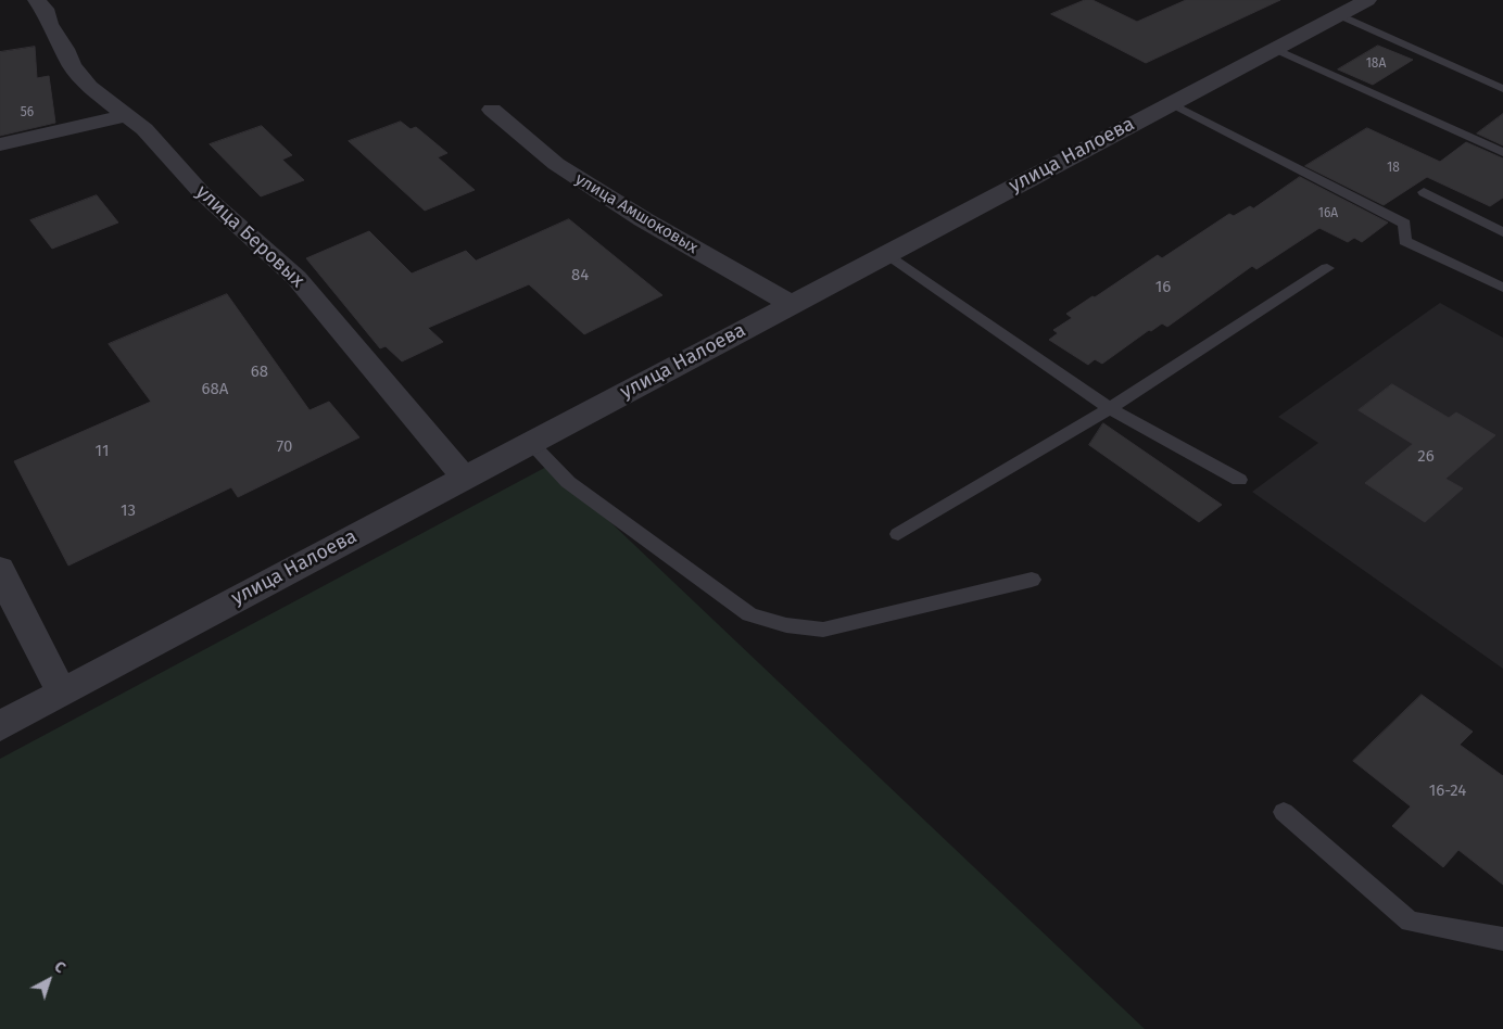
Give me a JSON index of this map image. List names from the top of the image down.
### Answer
{
  "streets": {
    "street": ["улица Налоева", "улица Амшоковых", "улица Беровых"]
  },
  "crossings": [
    ["улица Налоева", "улица Амшоковых"],
    ["улица Налоева", "улица Беровых"]
  ],
  "house_numbers": [
    "18А",
    "56",
    "18",
    "16А",
    "84",
    "16",
    "68",
    "68А",
    "70",
    "11",
    "26",
    "13",
    "16-24"
  ],
  "north": "top right"
}
